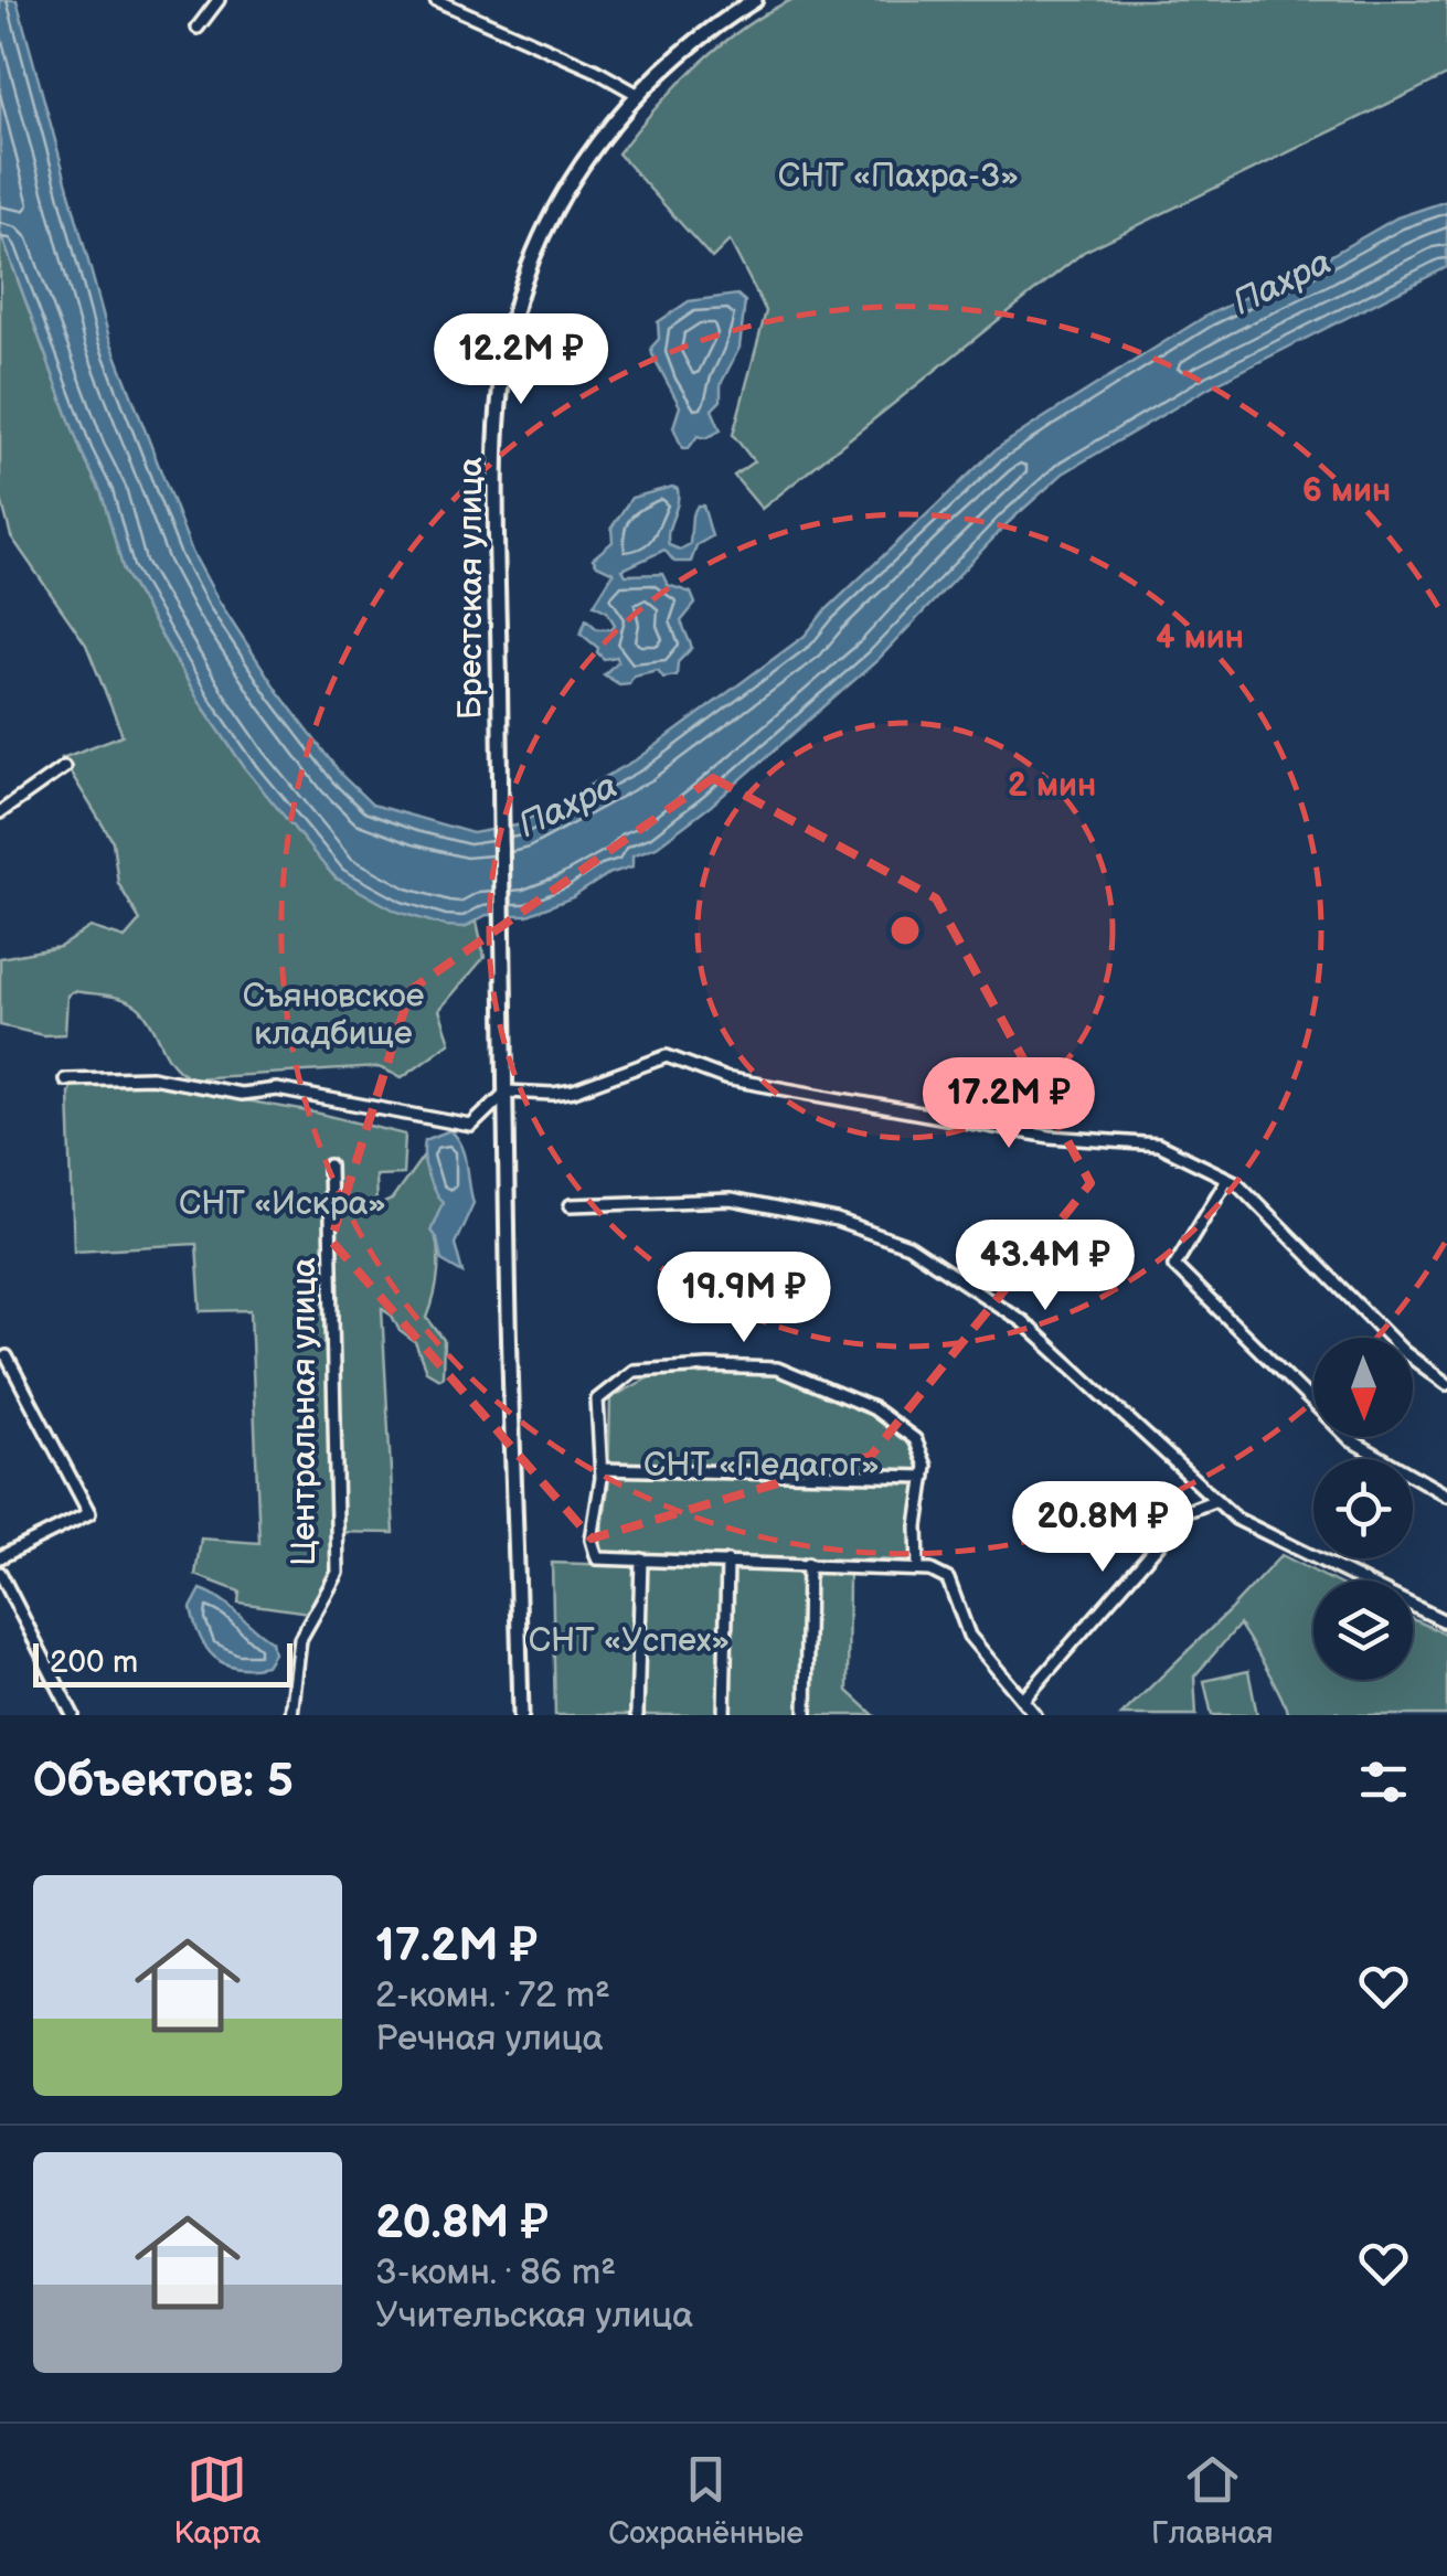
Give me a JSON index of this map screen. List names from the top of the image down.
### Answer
{
  "streets": {
    "main road": ["Брестская улица"],
    "street": ["Центральная улица"]
  },
  "water": ["Пахра"],
  "parks": [
    "СНТ «Пахра-3»",
    "Съяновское кладбище",
    "СНТ «Искра»",
    "СНТ «Педагог»",
    "СНТ «Успех»"
  ],
  "scale_bar": "200 m",
  "north": "bottom",
  "page": {
    "price": [
      "12.2M ₽",
      "17.2M ₽",
      "43.4M ₽",
      "19.9M ₽",
      "20.8M ₽"
    ],
    "scale": "200 m",
    "heading": "Объектов: 5",
    "list": [
      {
        "name": "17.2M ₽",
        "note": "2-комн. · 72 m² · Речная улица"
      },
      {
        "name": "20.8M ₽",
        "note": "3-комн. · 86 m² · Учительская улица"
      }
    ],
    "tabs": ["Карта", "Сохранённые", "Главная"]
  },
  "rings": ["6 мин", "4 мин", "2 мин"]
}
